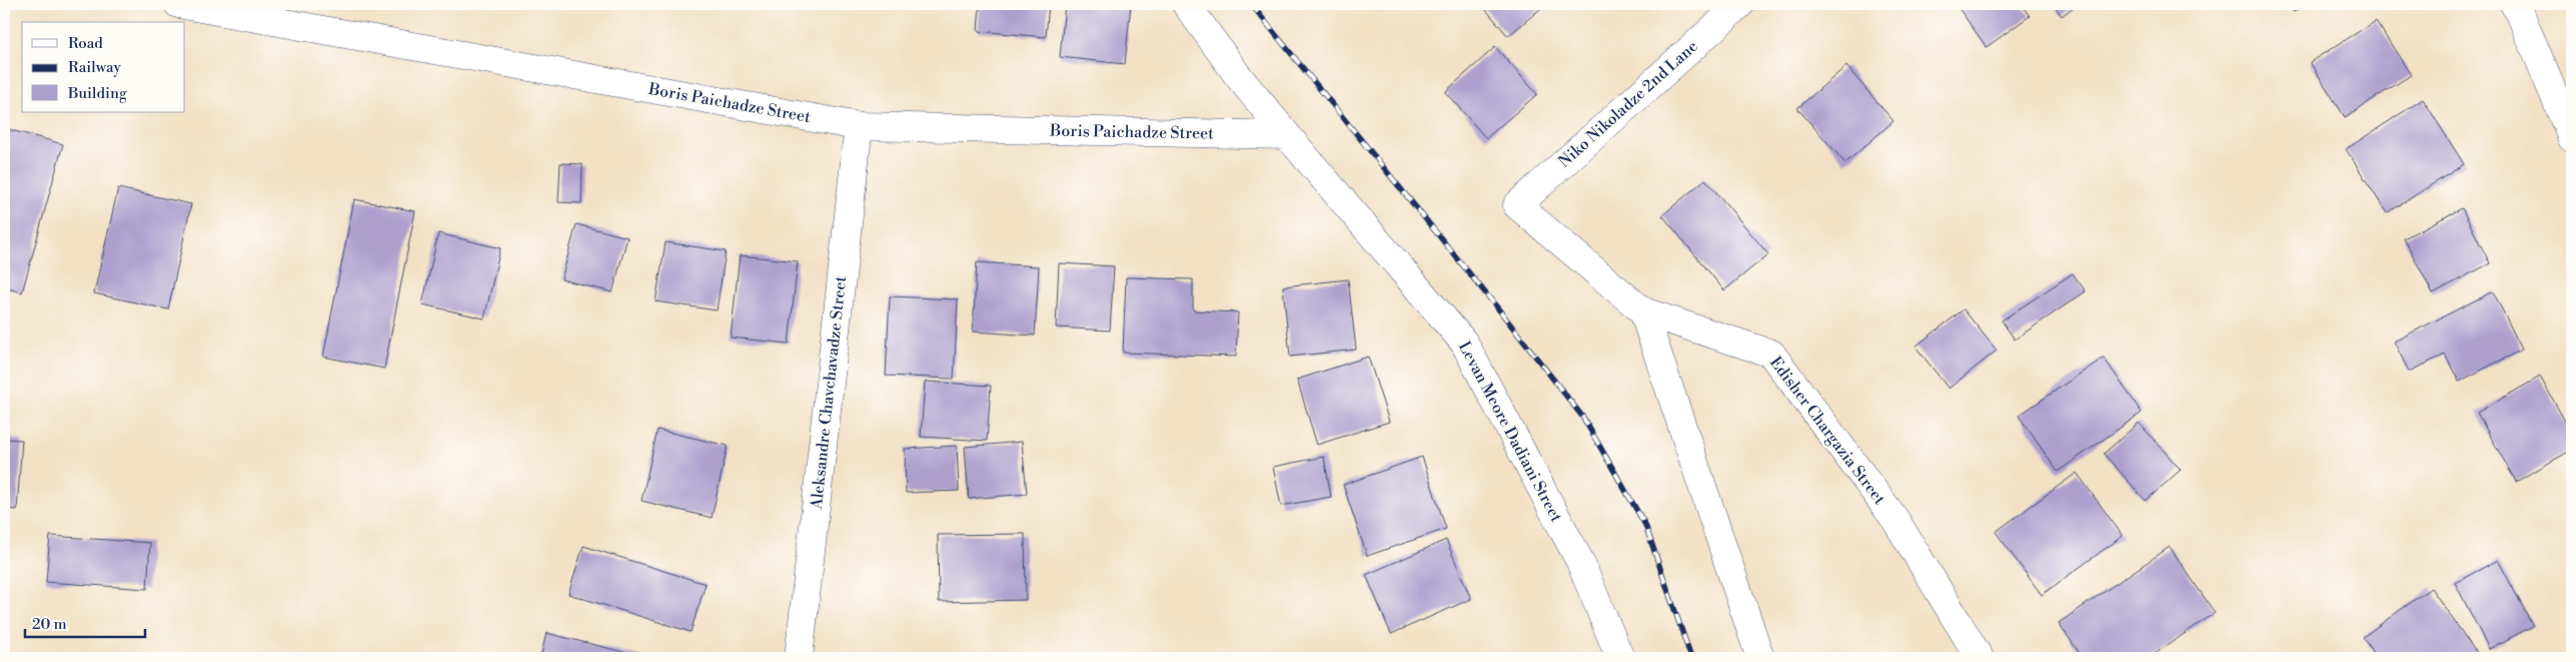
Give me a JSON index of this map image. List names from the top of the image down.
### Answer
{
  "streets": {
    "street": [
      "Boris Paichadze Street",
      "Niko Nikoladze 2nd Lane",
      "Aleksandre Chavchavadze Street",
      "Edisher Chargazia Street",
      "Levan Meore Dadiani Street"
    ]
  },
  "crossings": [
    ["Boris Paichadze Street", "Aleksandre Chavchavadze Street"],
    ["Boris Paichadze Street", "Levan Meore Dadiani Street"],
    ["Niko Nikoladze 2nd Lane", "Edisher Chargazia Street"]
  ],
  "legend": ["Road", "Railway", "Building"],
  "scale_bar": "20 m"
}
